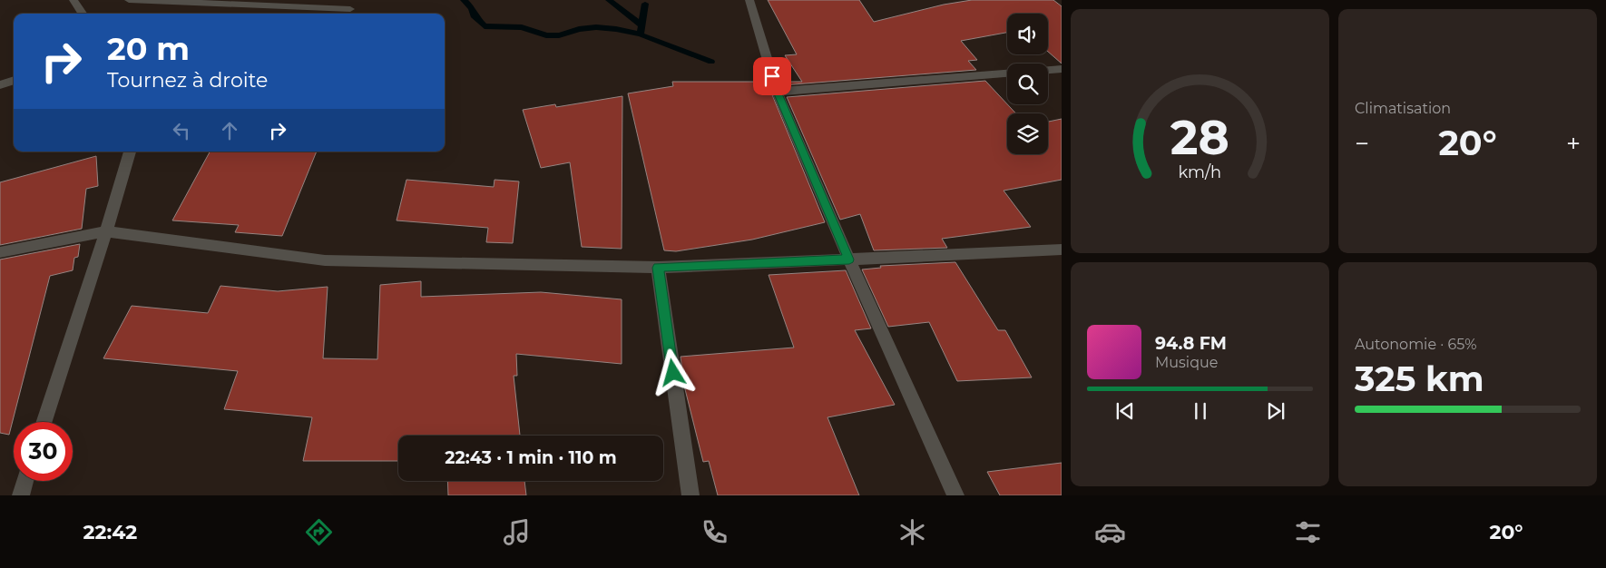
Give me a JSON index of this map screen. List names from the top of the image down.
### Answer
{
  "page": {
    "tile": [
      "Climatisation",
      ["Autonomie · 65%", "325 km"]
    ],
    "turn": ["20 m", "Tournez à droite"],
    "heat": ["−", "20°", "+"],
    "song": ["94.8 FM", "Musique"],
    "limit": "30",
    "trip": "22:43 · 1 min · 110 m",
    "tabs": ["22:42", "20°"],
    "gauge": ["28", "km/h"]
  }
}
